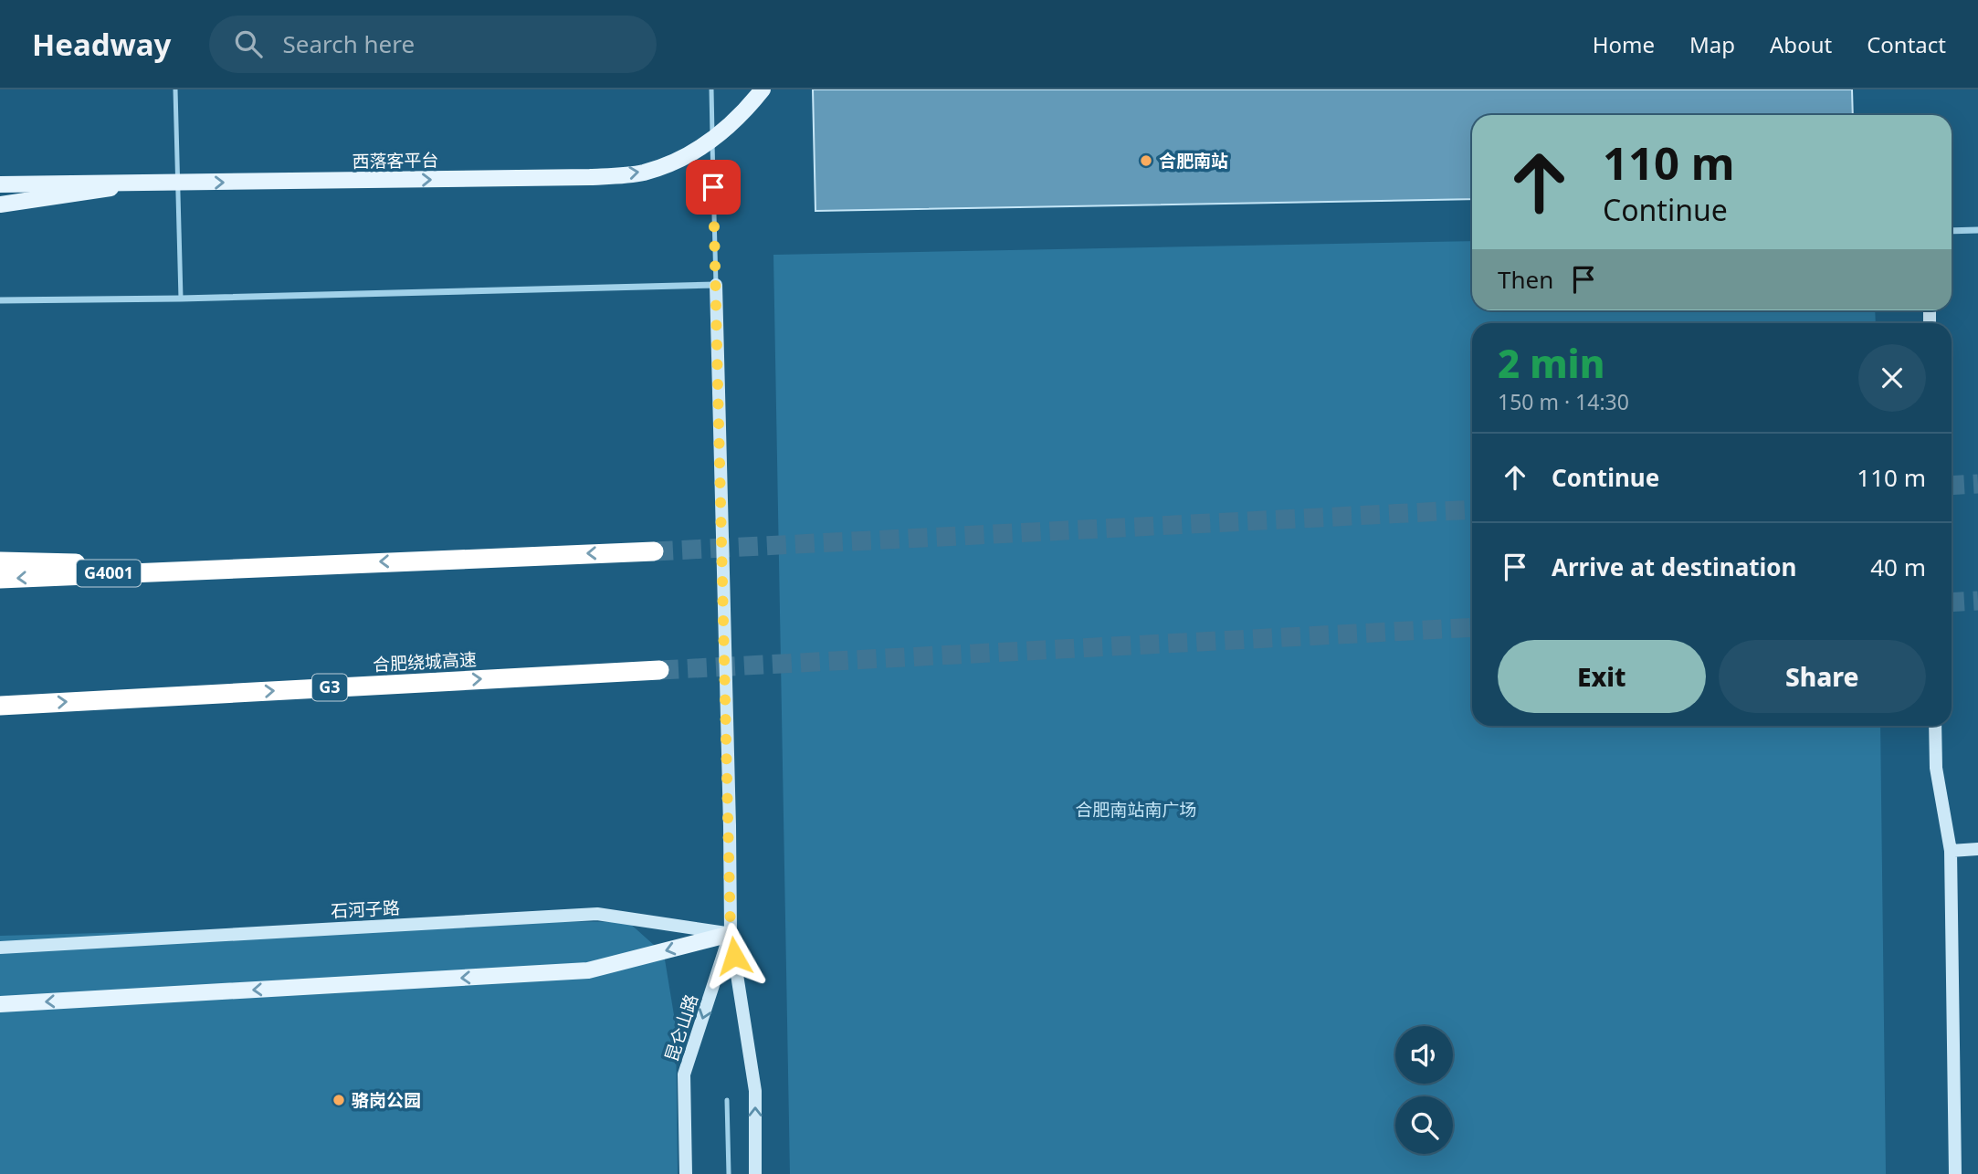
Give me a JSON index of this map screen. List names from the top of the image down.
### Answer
{
  "streets": {
    "highway": ["G4001", "合肥绕城高速", "G3"],
    "main road": ["西落客平台"],
    "street": ["石河子路", "昆仑山路"]
  },
  "crossings": [
    ["石河子路", "昆仑山路"]
  ],
  "one_way": ["西落客平台"],
  "parks": ["合肥南站南广场"],
  "places": ["合肥南站", "骆岗公园"],
  "page": {
    "header": "Headway",
    "search": "Search here",
    "nav": [
      "Home",
      "Map",
      "About",
      "Contact"
    ],
    "turn": ["110 m", "Continue"],
    "then": "Then",
    "heading": ["2 min", "150 m · 14:30"],
    "list": [
      {
        "name": "Continue",
        "value": "110 m"
      },
      {
        "name": "Arrive at destination",
        "value": "40 m"
      }
    ],
    "buttons": ["Exit", "Share"]
  }
}
